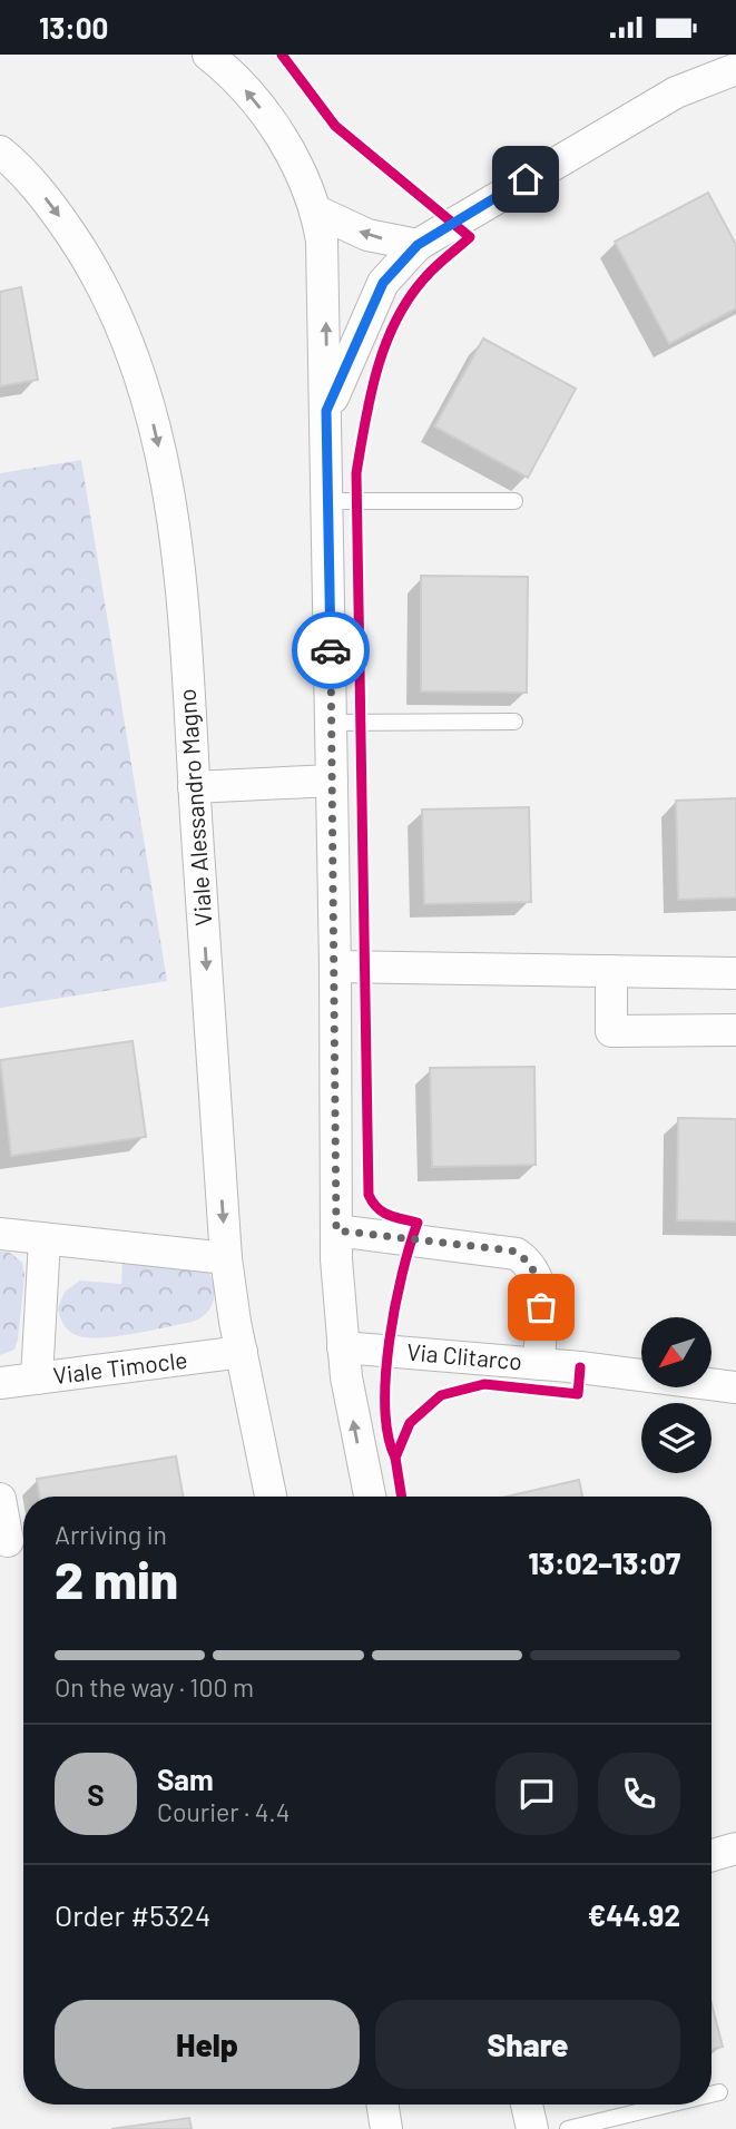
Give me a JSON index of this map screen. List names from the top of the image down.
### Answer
{
  "streets": {
    "street": ["Viale Alessandro Magno", "Via Clitarco", "Viale Timocle"]
  },
  "crossings": [
    ["Viale Alessandro Magno", "Viale Timocle"]
  ],
  "north": "bottom left",
  "page": {
    "status": "13:00",
    "heading": ["2 min", "Arriving in", "13:02–13:07"],
    "panel": [
      "Sam",
      "Courier · 4.4",
      "Order #5324",
      "€44.92"
    ],
    "bar": "On the way · 100 m",
    "round": "S",
    "buttons": ["Help", "Share"]
  }
}
